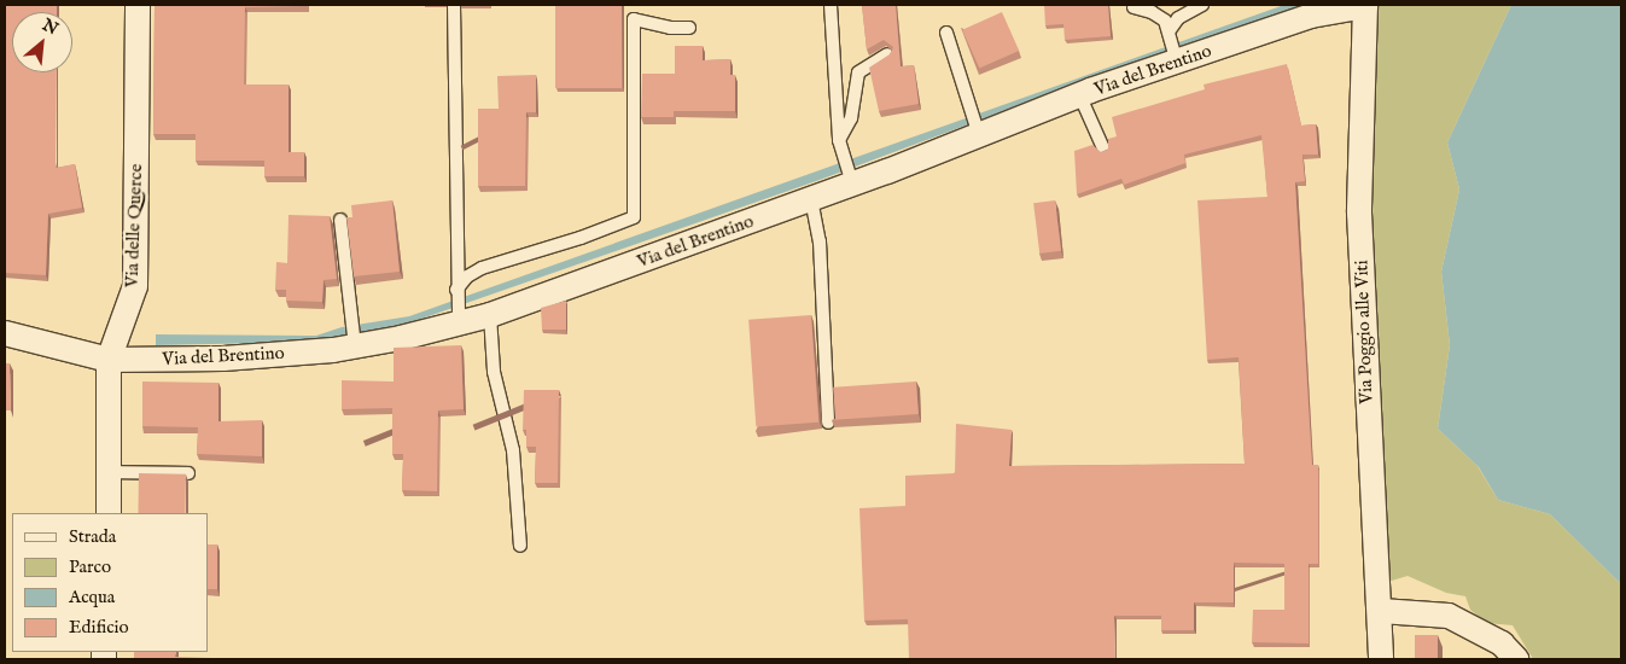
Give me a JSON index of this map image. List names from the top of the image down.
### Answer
{
  "streets": {
    "street": ["Via del Brentino", "Via delle Querce", "Via Poggio alle Viti"]
  },
  "crossings": [
    ["Via del Brentino", "Via delle Querce"],
    ["Via del Brentino", "Via Poggio alle Viti"]
  ],
  "legend": [
    "Strada",
    "Parco",
    "Acqua",
    "Edificio"
  ],
  "north": "top right"
}
